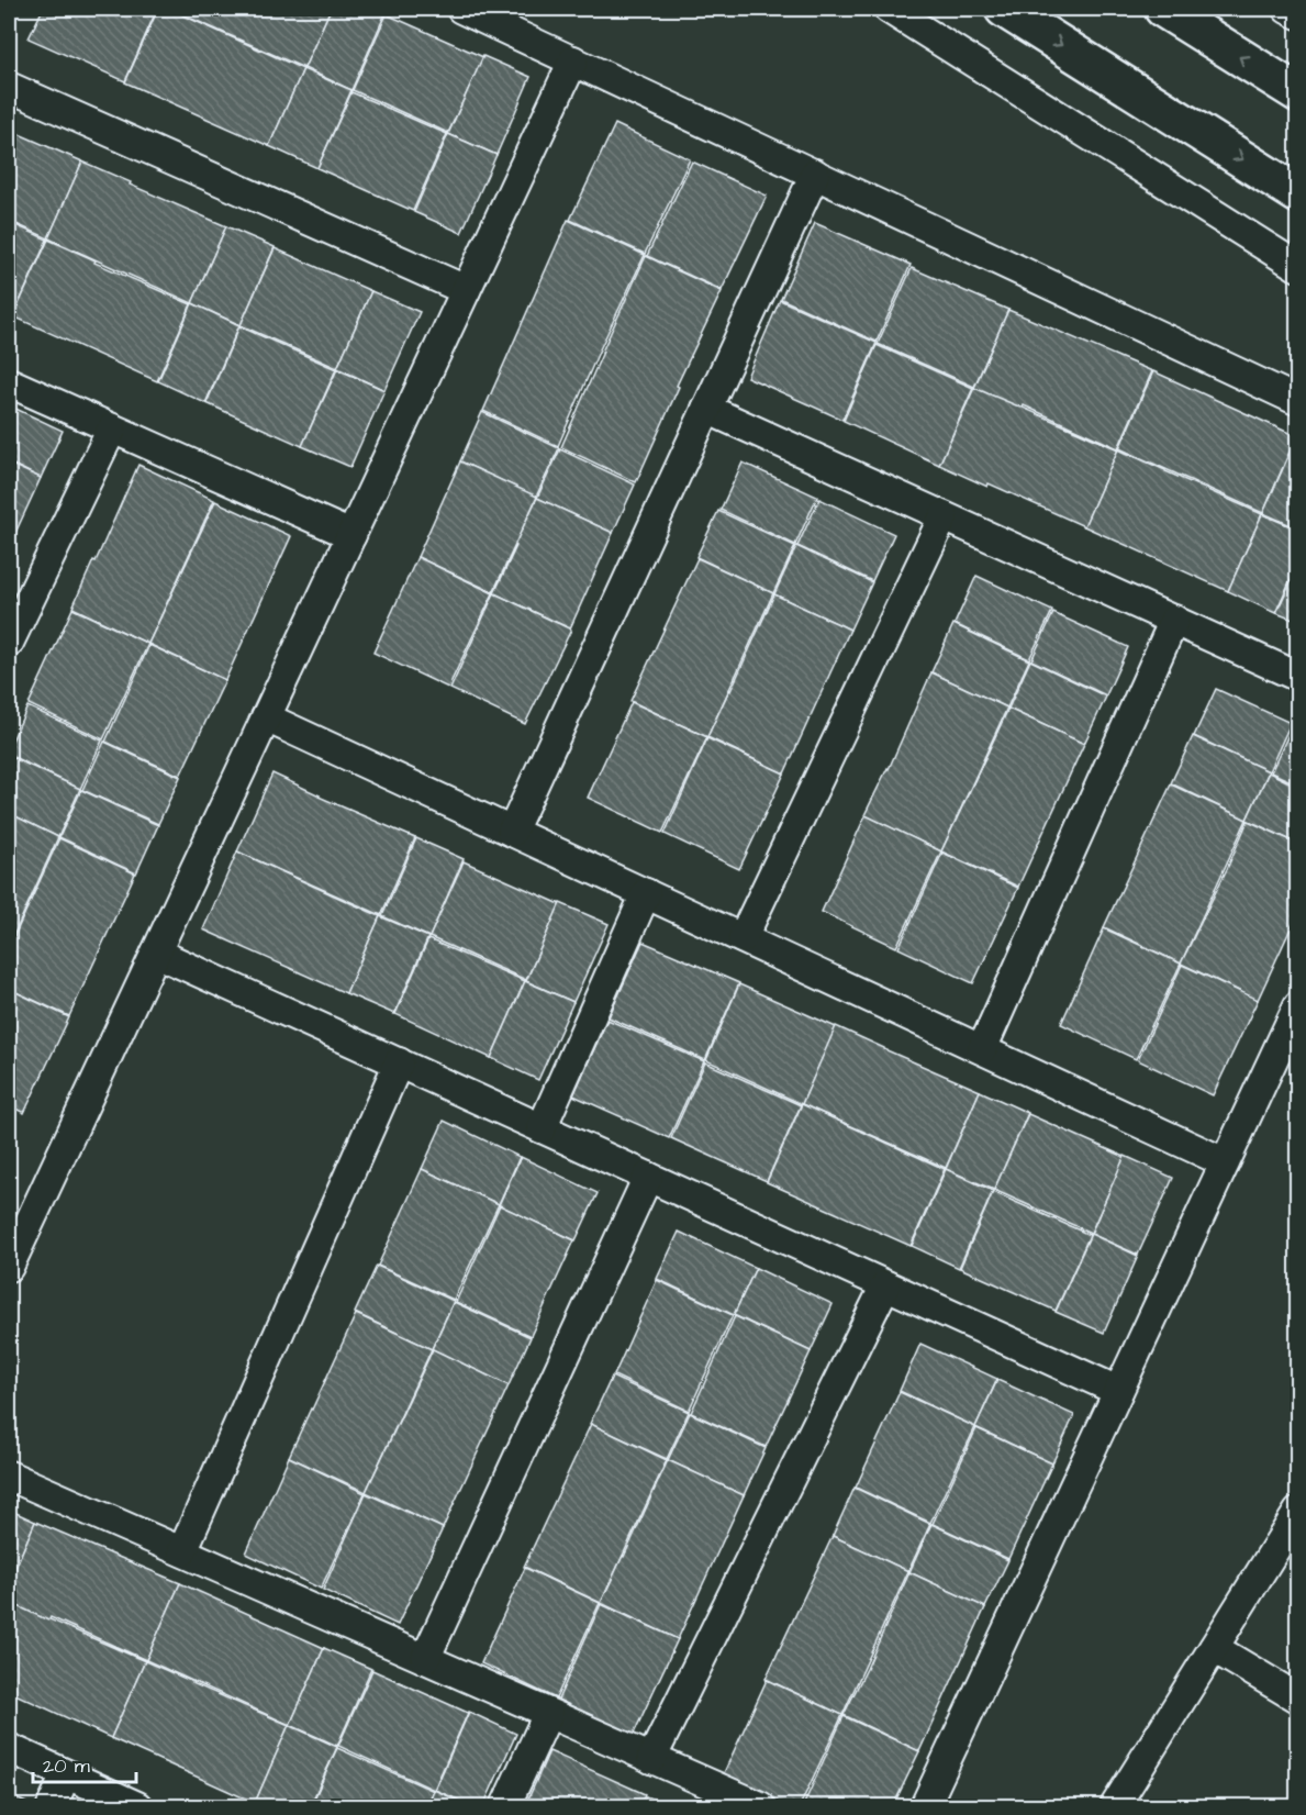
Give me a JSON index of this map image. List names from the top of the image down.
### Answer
{
  "scale_bar": "20 m"
}
